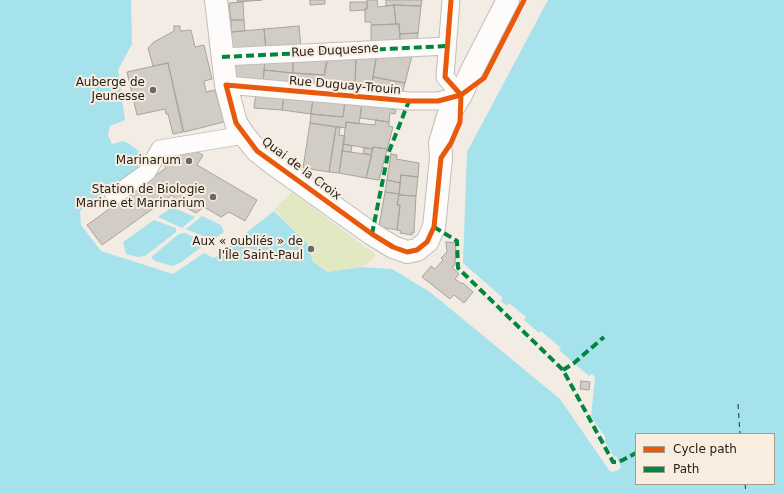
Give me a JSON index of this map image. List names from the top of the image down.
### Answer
{
  "streets": {
    "main road": ["Quai de la Croix"],
    "street": ["Rue Duquesne", "Rue Duguay-Trouin"]
  },
  "crossings": [
    ["Rue Duquesne", "Quai de la Croix"],
    ["Rue Duguay-Trouin", "Quai de la Croix"]
  ],
  "places": [
    "Auberge de Jeunesse",
    "Marinarum",
    "Station de Biologie Marine et Marinarium",
    "Aux « oubliés » de l'Île Saint-Paul"
  ],
  "legend": ["Cycle path", "Path"]
}
